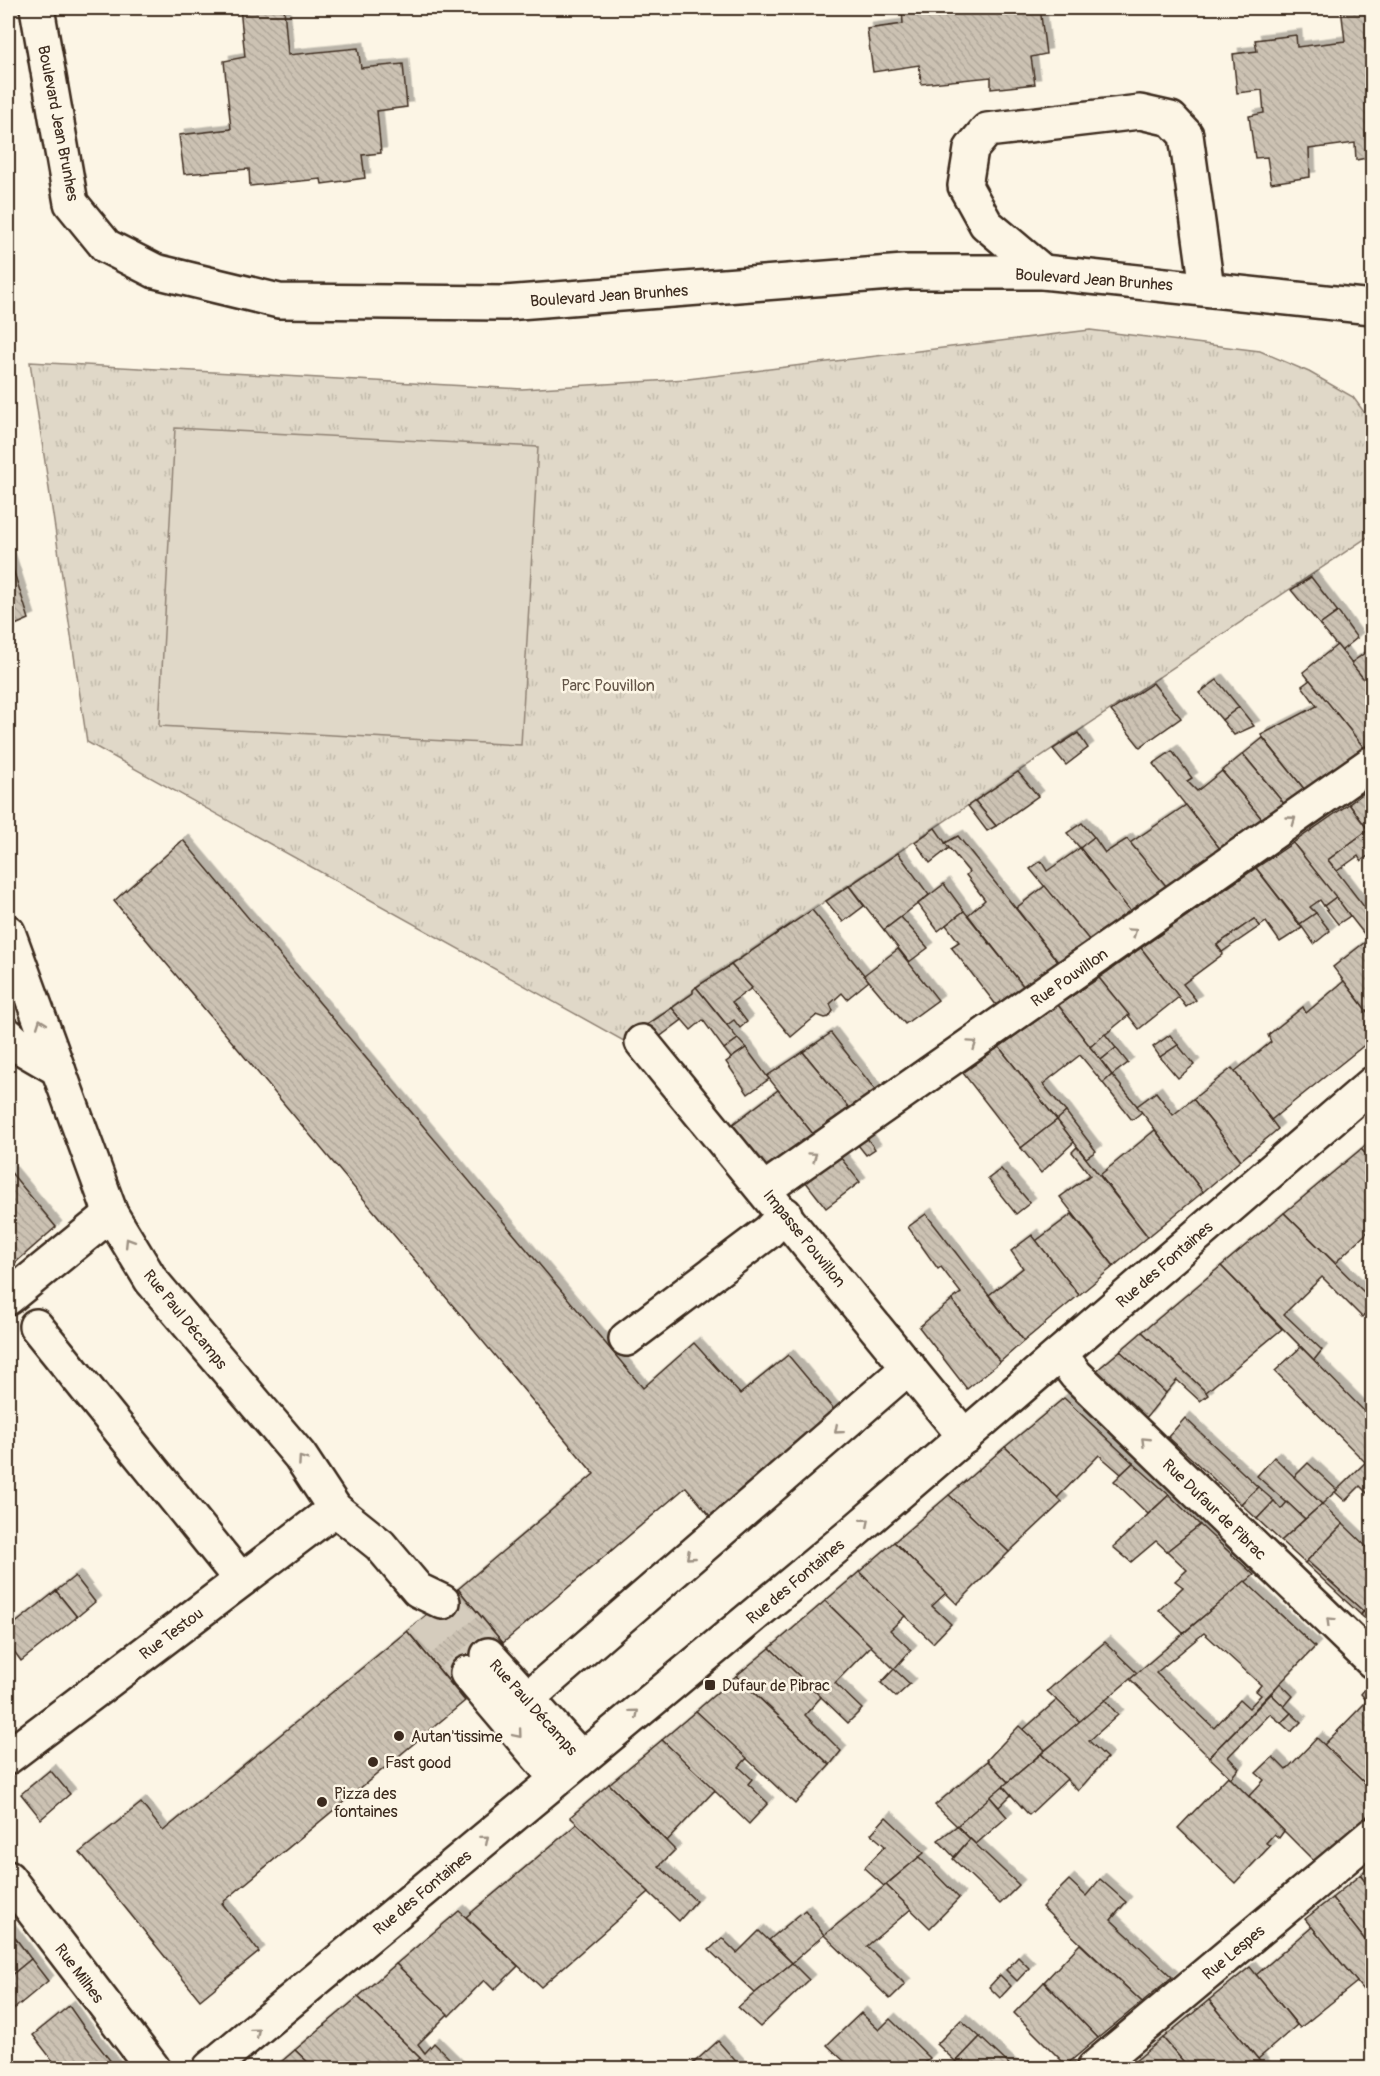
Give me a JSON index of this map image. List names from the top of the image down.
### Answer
{
  "streets": {
    "street": [
      "Boulevard Jean Brunhes",
      "Rue Pouvillon",
      "Impasse Pouvillon",
      "Rue des Fontaines",
      "Rue Paul Décamps",
      "Rue Dufaur de Pibrac",
      "Rue Testou",
      "Rue Lespes",
      "Rue Milhes"
    ]
  },
  "crossings": [
    ["Rue Pouvillon", "Impasse Pouvillon"],
    ["Impasse Pouvillon", "Rue des Fontaines"],
    ["Rue des Fontaines", "Rue Paul Décamps"],
    ["Rue des Fontaines", "Rue Dufaur de Pibrac"],
    ["Rue Paul Décamps", "Rue Testou"]
  ],
  "one_way": ["Rue Pouvillon", "Rue Dufaur de Pibrac"],
  "parks": ["Parc Pouvillon"],
  "places": {
    "transit": ["Dufaur de Pibrac"],
    "other": ["Autan'tissime", "Fast good", "Pizza des fontaines"]
  }
}
